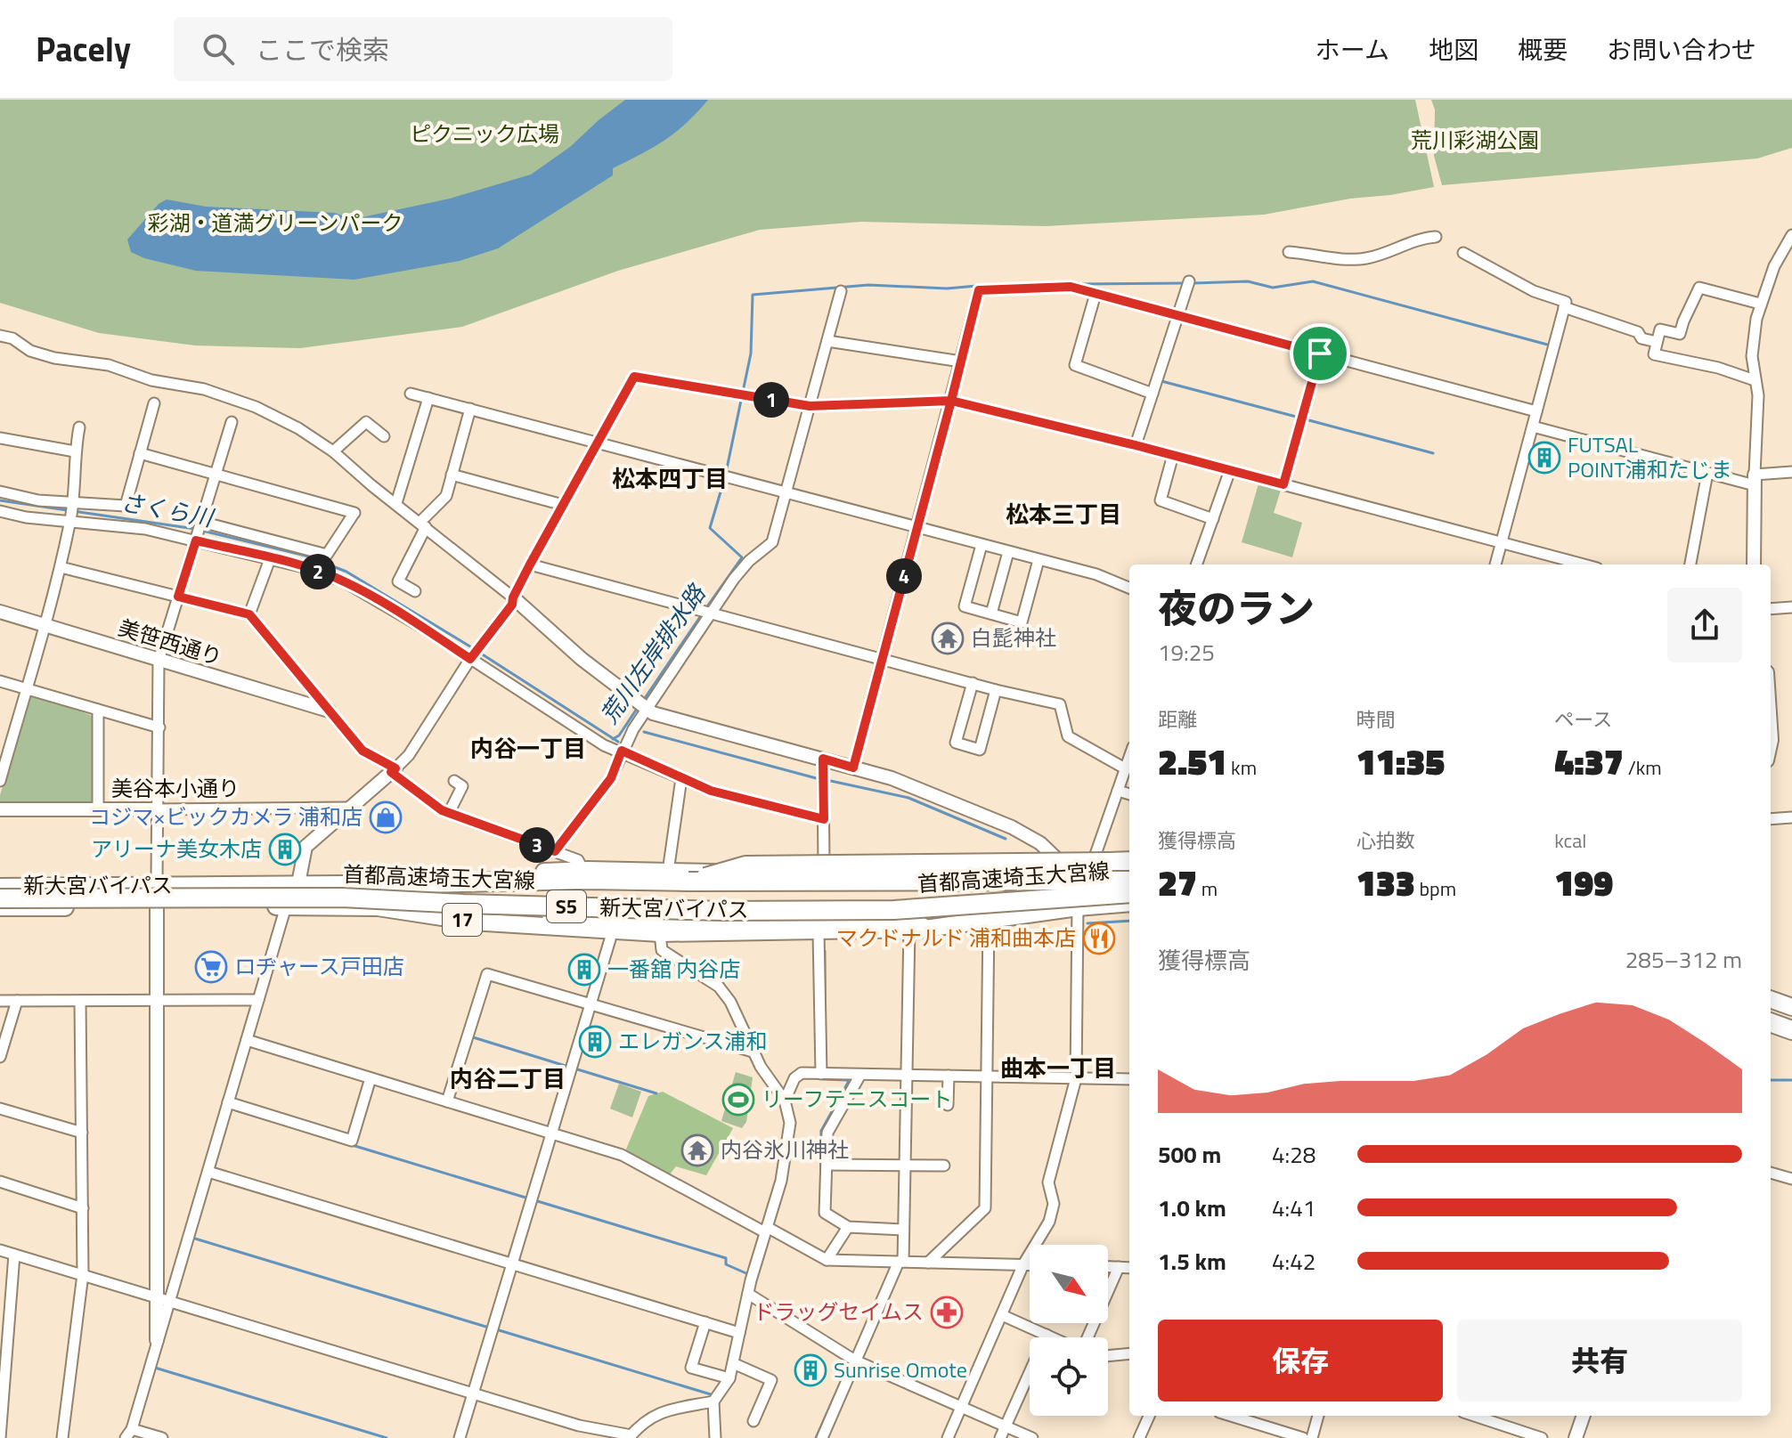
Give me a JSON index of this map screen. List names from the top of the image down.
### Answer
{
  "streets": {
    "highway": [
      "首都高速埼玉大宮線",
      "新大宮バイパス",
      "S5",
      "17"
    ],
    "street": ["美笹西通り", "美谷本小通り"]
  },
  "crossings": [
    ["首都高速埼玉大宮線", "S5"],
    ["首都高速埼玉大宮線", "17"],
    ["新大宮バイパス", "17"]
  ],
  "districts": [
    "松本四丁目",
    "松本三丁目",
    "内谷一丁目",
    "曲本一丁目",
    "内谷二丁目"
  ],
  "water": ["さくら川", "荒川左岸排水路"],
  "parks": ["ピクニック広場", "荒川彩湖公園", "彩湖・道満グリーンパーク"],
  "places": {
    "building": [
      "FUTSAL POINT浦和たじま",
      "アリーナ美女木店",
      "一番舘 内谷店",
      "エレガンス浦和",
      "Sunrise Omote"
    ],
    "temple": ["白髭神社", "内谷氷川神社"],
    "shop": ["コジマ×ビックカメラ 浦和店"],
    "restaurant": ["マクドナルド 浦和曲本店"],
    "supermarket": ["ロヂャース戸田店"],
    "sports": ["リーフテニスコート"],
    "pharmacy": ["ドラッグセイムス"]
  },
  "north": "bottom right",
  "page": {
    "header": "Pacely",
    "search": "ここで検索",
    "nav": [
      "ホーム",
      "地図",
      "概要",
      "お問い合わせ"
    ],
    "pins": [
      "1",
      "2",
      "4",
      "3"
    ],
    "heading": ["夜のラン", "19:25"],
    "stats": [
      ["距離", "2.51 km"],
      ["時間", "11:35"],
      ["ペース", "4:37 /km"],
      ["獲得標高", "27 m"],
      ["心拍数", "133 bpm"],
      ["kcal", "199"]
    ],
    "chart": ["獲得標高", "285–312 m"],
    "list": [
      {
        "name": "500 m",
        "note": "4:28"
      },
      {
        "name": "1.0 km",
        "note": "4:41"
      },
      {
        "name": "1.5 km",
        "note": "4:42"
      }
    ],
    "buttons": ["保存", "共有"]
  }
}
